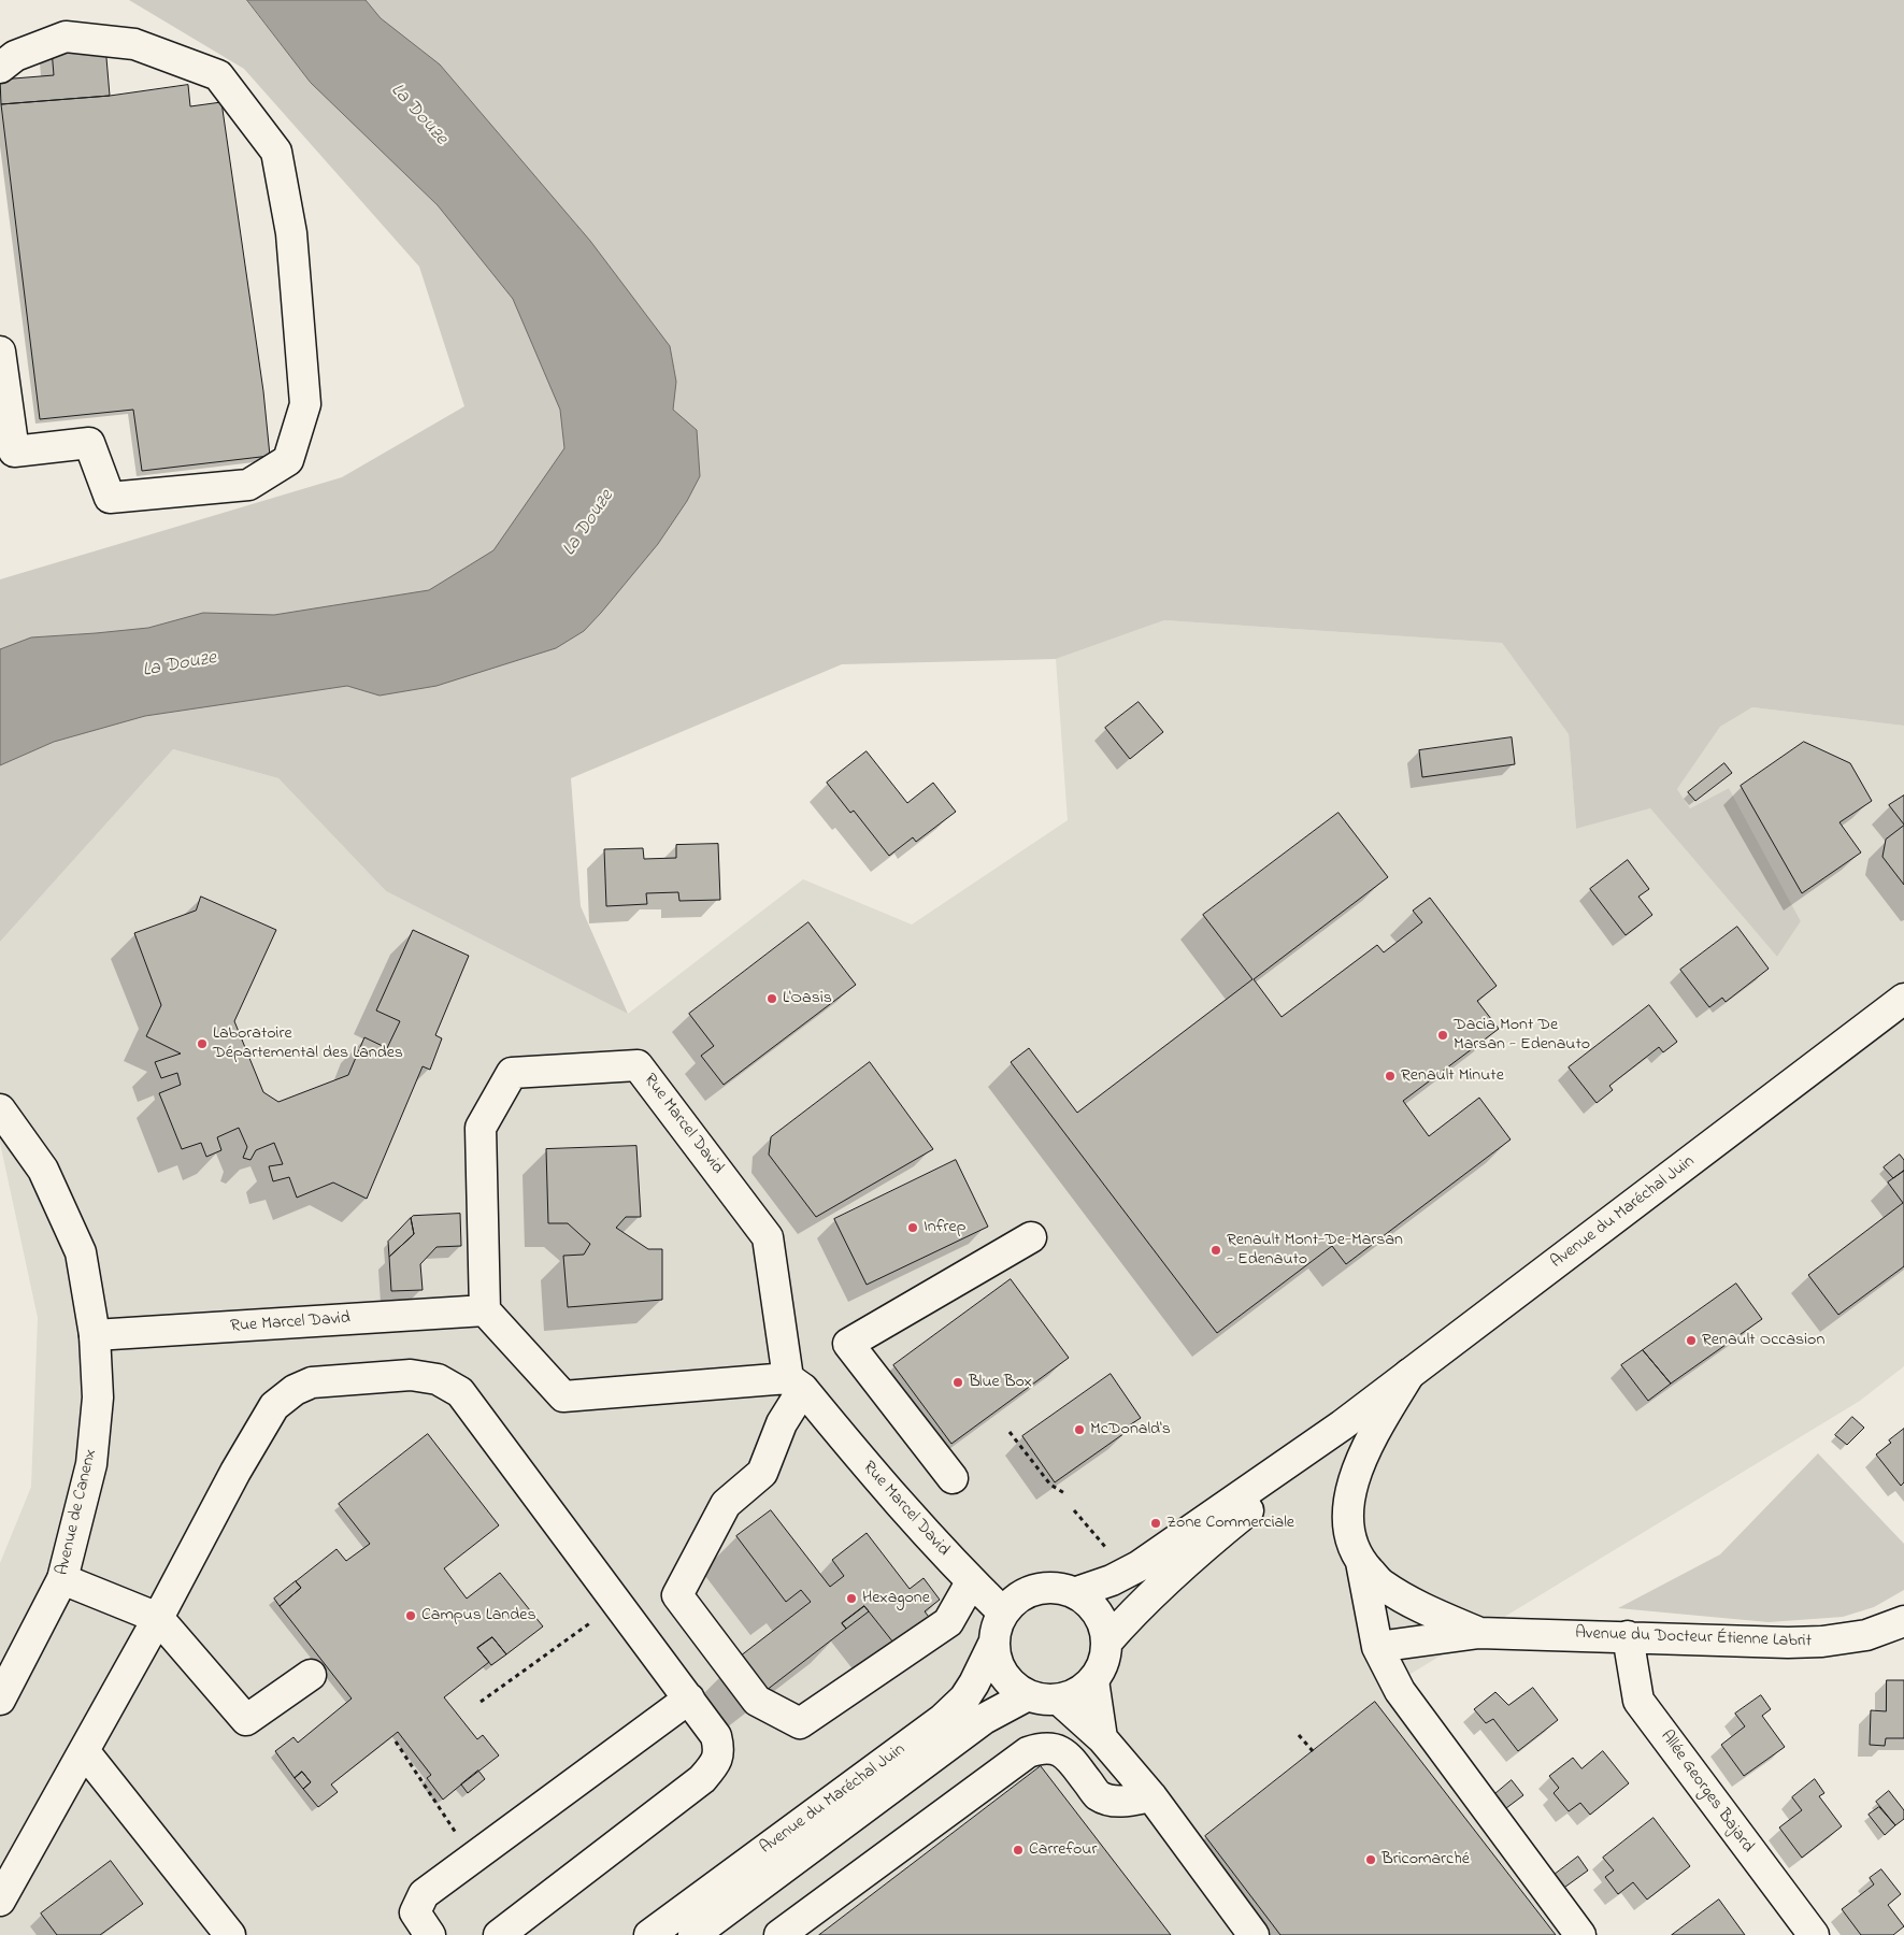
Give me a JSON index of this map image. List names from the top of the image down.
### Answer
{
  "streets": {
    "main road": [
      "Rue Marcel David",
      "Avenue du Maréchal Juin",
      "Avenue de Canenx",
      "Avenue du Docteur Étienne Labrit",
      "Allée Georges Bajard"
    ]
  },
  "crossings": [
    ["Rue Marcel David", "Avenue du Maréchal Juin"],
    ["Rue Marcel David", "Avenue de Canenx"],
    ["Avenue du Maréchal Juin", "Avenue du Docteur Étienne Labrit"],
    ["Avenue du Docteur Étienne Labrit", "Allée Georges Bajard"]
  ],
  "water": ["La Douze"],
  "places": [
    "L'Oasis",
    "Dacia Mont De Marsan - Edenauto",
    "Laboratoire Départemental des Landes",
    "Renault Minute",
    "Infrep",
    "Renault Mont-De-Marsan - Edenauto",
    "Renault Occasion",
    "Blue Box",
    "McDonald's",
    "Zone Commerciale",
    "Hexagone",
    "Campus Landes",
    "Carrefour",
    "Bricomarché"
  ]
}
